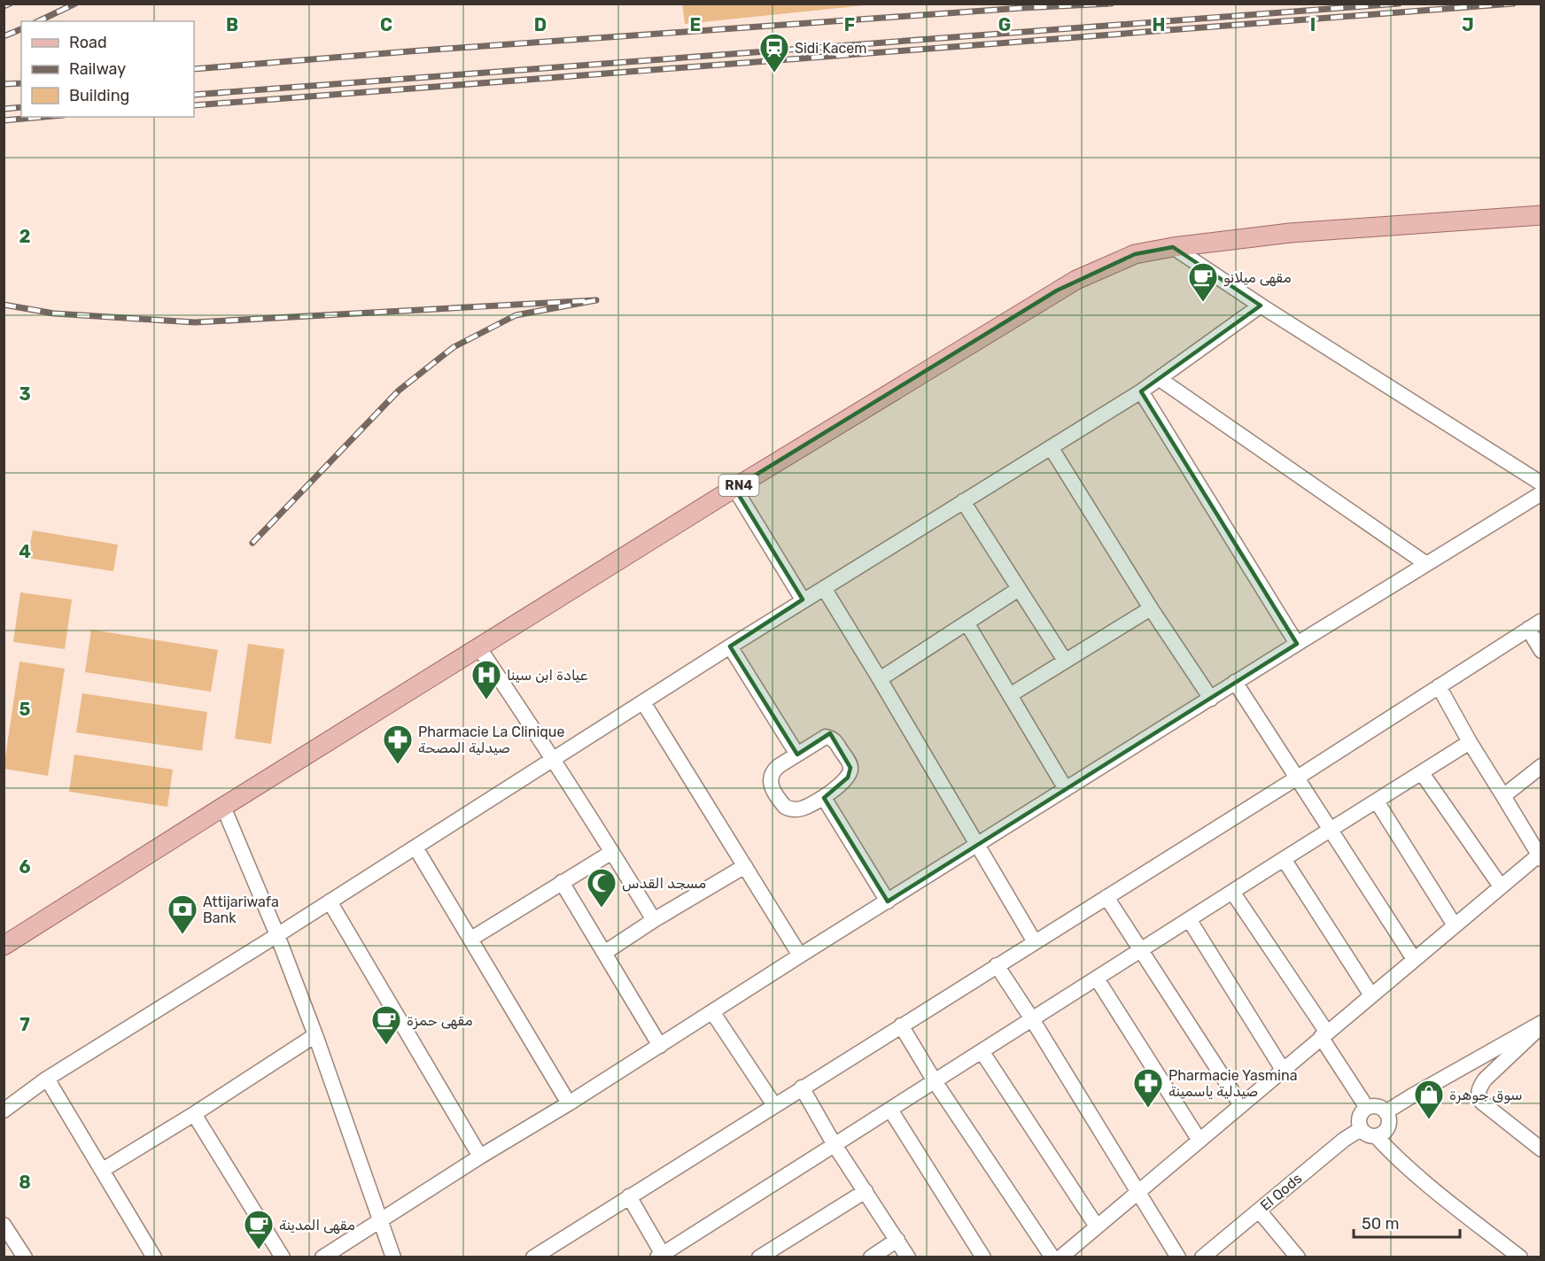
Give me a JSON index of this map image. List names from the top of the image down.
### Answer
{
  "streets": {
    "main road": ["RN4"],
    "street": ["El Qods"]
  },
  "places": {
    "station": ["Sidi Kacem"],
    "cafe": ["مقهى ميلانو", "مقهى حمزة", "مقهى المدينة"],
    "hospital": ["عيادة ابن سينا"],
    "pharmacy": ["Pharmacie La Clinique صيدلية المصحة", "Pharmacie Yasmina صيدلية ياسمينة"],
    "mosque": ["مسجد القدس"],
    "bank": ["Attijariwafa Bank"],
    "shop": ["سوق جوهرة"]
  },
  "legend": ["Road", "Railway", "Building"],
  "scale_bar": "50 m",
  "grid": {
    "columns": [
      "B",
      "C",
      "D",
      "E",
      "F",
      "G",
      "H",
      "I",
      "J"
    ],
    "rows": [
      "2",
      "3",
      "4",
      "5",
      "6",
      "7",
      "8"
    ]
  }
}
